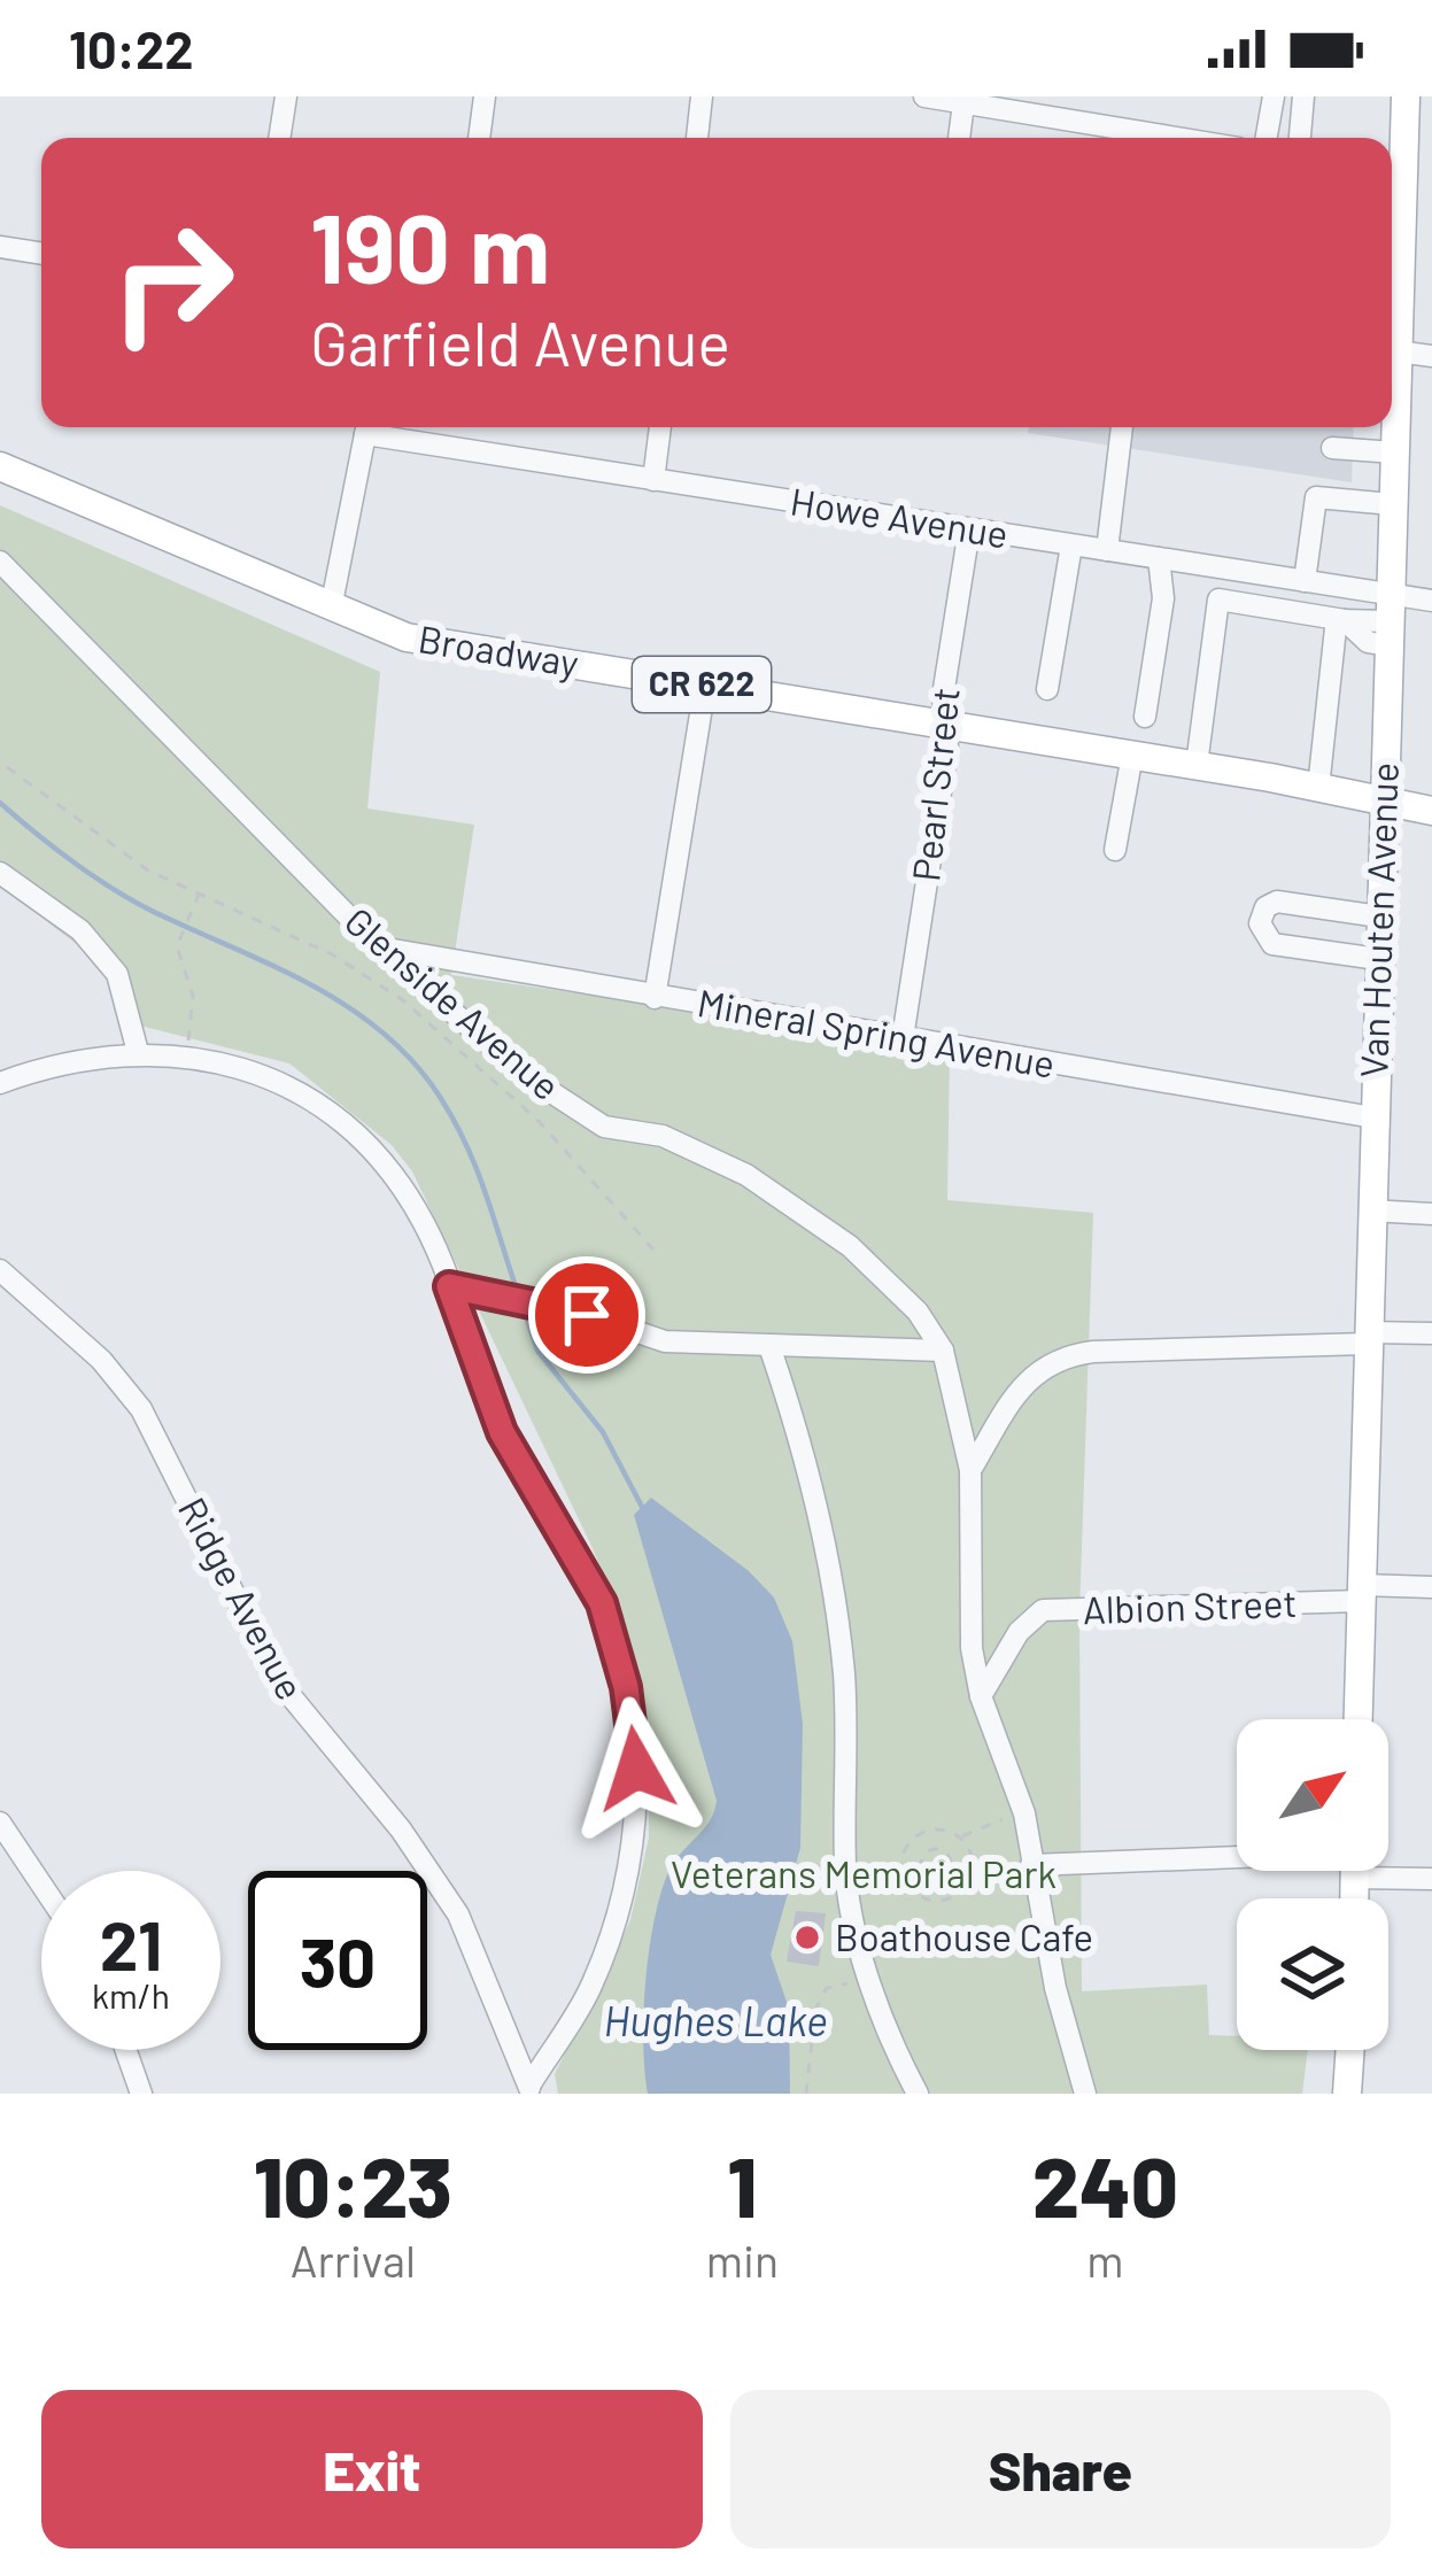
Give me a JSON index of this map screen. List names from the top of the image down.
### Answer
{
  "streets": {
    "main road": ["Broadway", "CR 622", "Van Houten Avenue"],
    "street": [
      "Howe Avenue",
      "Pearl Street",
      "Glenside Avenue",
      "Mineral Spring Avenue",
      "Ridge Avenue",
      "Albion Street"
    ]
  },
  "crossings": [
    ["Howe Avenue", "Pearl Street"],
    ["Howe Avenue", "Van Houten Avenue"],
    ["Broadway", "Pearl Street"],
    ["Broadway", "Van Houten Avenue"],
    ["Pearl Street", "Mineral Spring Avenue"],
    ["Van Houten Avenue", "Mineral Spring Avenue"],
    ["Van Houten Avenue", "Albion Street"],
    ["Glenside Avenue", "Mineral Spring Avenue"],
    ["Glenside Avenue", "Albion Street"]
  ],
  "water": ["Hughes Lake"],
  "parks": ["Veterans Memorial Park"],
  "places": ["Boathouse Cafe"],
  "north": "top right",
  "page": {
    "status": "10:22",
    "turn": ["190 m", "Garfield Avenue"],
    "speed": "21 km/h",
    "limit": "30",
    "eta": [
      "10:23",
      "Arrival",
      "1",
      "min",
      "240",
      "m"
    ],
    "buttons": ["Exit", "Share"]
  }
}
